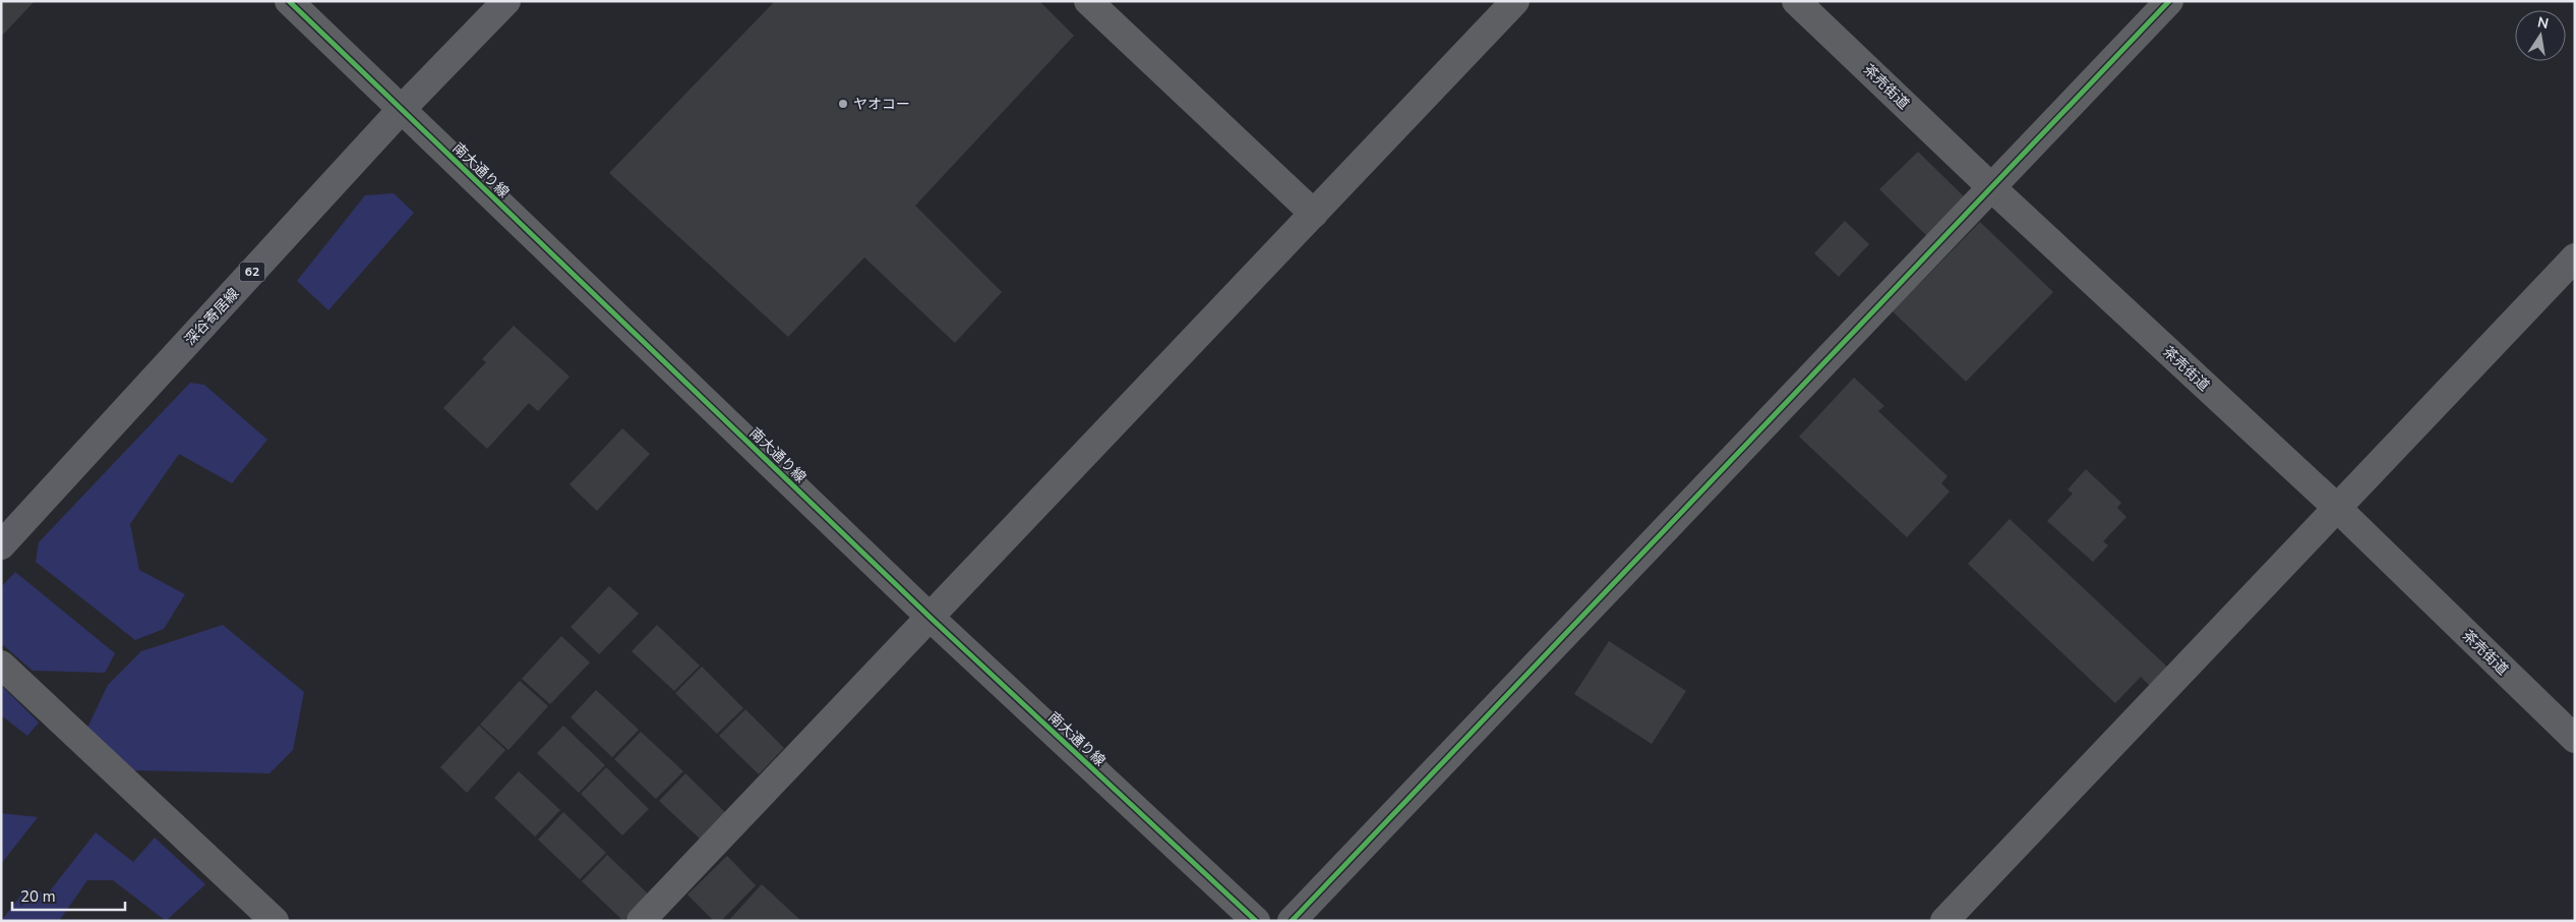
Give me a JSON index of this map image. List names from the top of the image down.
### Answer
{
  "streets": {
    "main road": ["62", "深谷寄居線"],
    "street": ["茶売街道", "南大通り線"]
  },
  "crossings": [
    ["南大通り線", "深谷寄居線"]
  ],
  "places": ["ヤオコー"],
  "scale_bar": "20 m",
  "north": "top"
}
